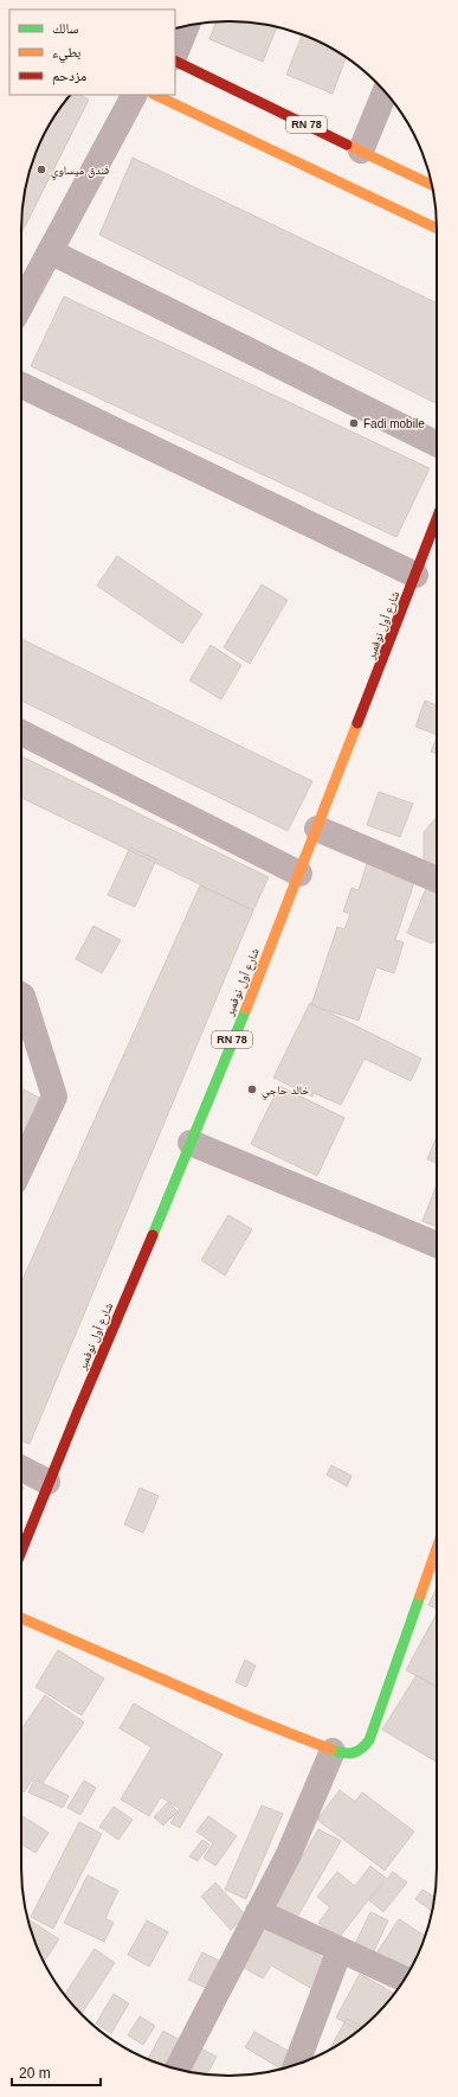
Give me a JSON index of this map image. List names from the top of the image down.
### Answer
{
  "streets": {
    "main road": ["RN 78", "شارع أول نوفمبر"]
  },
  "places": ["فندق ميساوي", "Fadi mobile", "خالد حاجي"],
  "legend": ["سالك", "بطيء", "مزدحم"],
  "scale_bar": "20 m"
}
